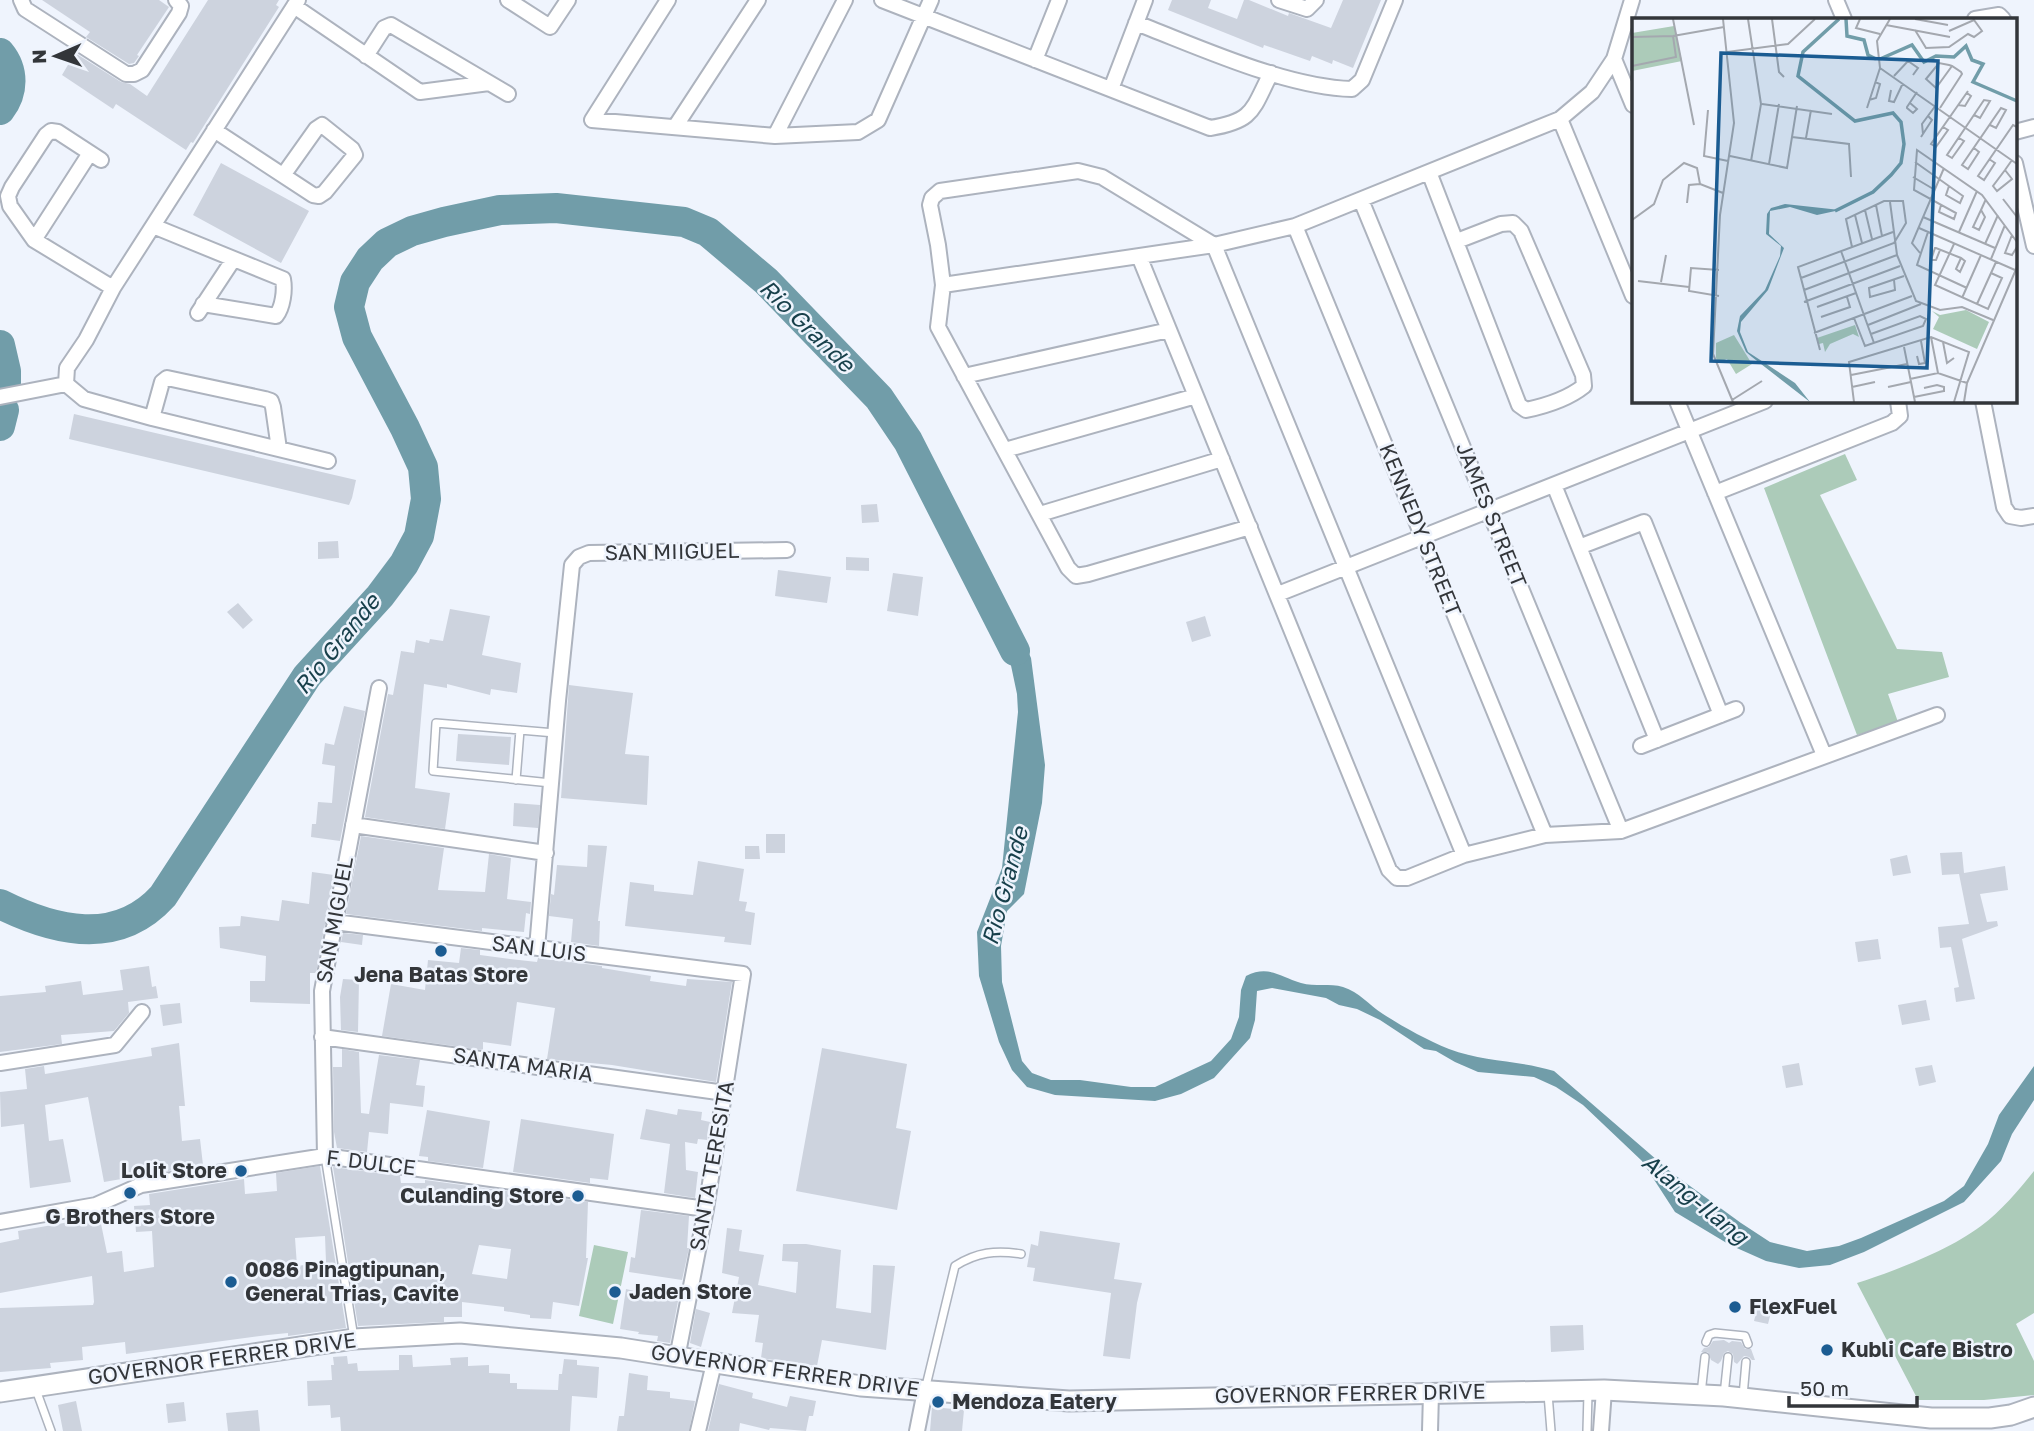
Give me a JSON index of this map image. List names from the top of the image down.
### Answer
{
  "streets": {
    "main road": ["GOVERNOR FERRER DRIVE"],
    "street": [
      "JAMES STREET",
      "KENNEDY STREET",
      "SAN MIIGUEL",
      "SAN MIGUEL",
      "SAN LUIS",
      "SANTA MARIA",
      "F. DULCE",
      "SANTA TERESITA"
    ]
  },
  "crossings": [
    ["SAN MIIGUEL", "SAN LUIS"],
    ["SAN MIGUEL", "SAN LUIS"],
    ["SAN MIGUEL", "SANTA MARIA"],
    ["SAN MIGUEL", "F. DULCE"],
    ["SAN LUIS", "SANTA TERESITA"],
    ["SANTA MARIA", "SANTA TERESITA"],
    ["F. DULCE", "SANTA TERESITA"],
    ["SANTA TERESITA", "GOVERNOR FERRER DRIVE"]
  ],
  "water": ["Rio Grande", "Alang-Ilang"],
  "places": [
    "Jena Batas Store",
    "Lolit Store",
    "G Brothers Store",
    "Culanding Store",
    "0086 Pinagtipunan, General Trias, Cavite",
    "Jaden Store",
    "FlexFuel",
    "Kubli Cafe Bistro",
    "Mendoza Eatery"
  ],
  "scale_bar": "50 m",
  "north": "left"
}
